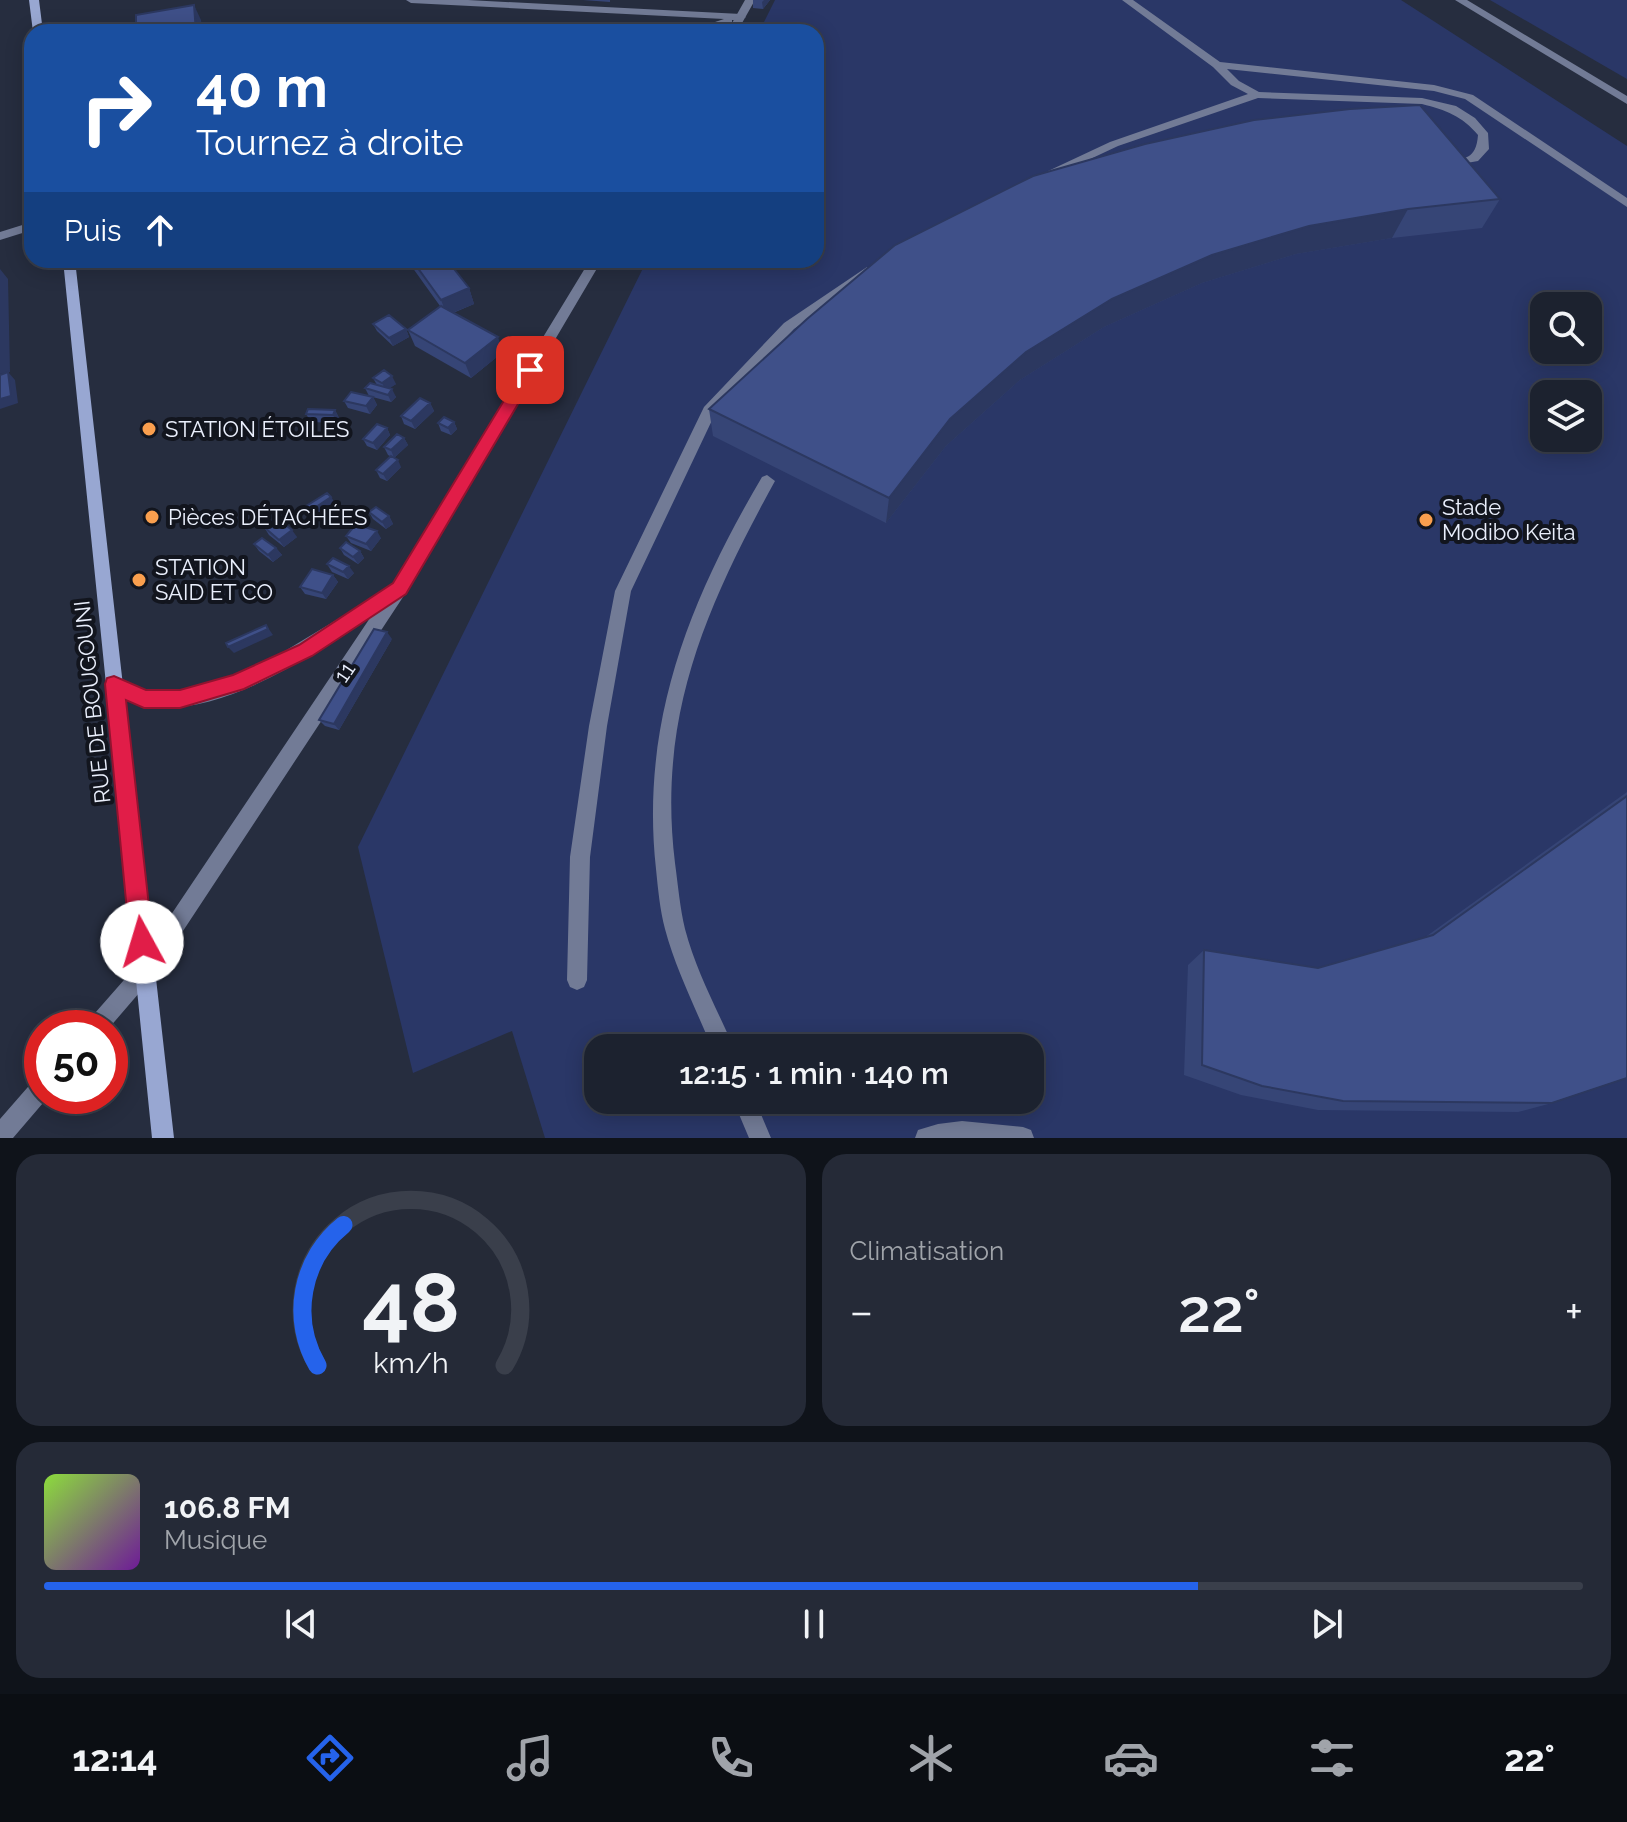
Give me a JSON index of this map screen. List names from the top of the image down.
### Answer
{
  "streets": {
    "main road": ["RUE DE BOUGOUNI"],
    "street": ["11"]
  },
  "crossings": [
    ["11", "RUE DE BOUGOUNI"]
  ],
  "places": [
    "STATION ÉTOILES",
    "Pièces DÉTACHÉES",
    "Stade Modibo Keita",
    "STATION SAID ET CO"
  ],
  "page": {
    "turn": ["40 m", "Tournez à droite"],
    "then": "Puis",
    "limit": "50",
    "trip": "12:15 · 1 min · 140 m",
    "tile": "Climatisation",
    "heat": ["−", "22°", "+"],
    "song": ["106.8 FM", "Musique"],
    "tabs": ["12:14", "22°"],
    "gauge": ["48", "km/h"]
  }
}
